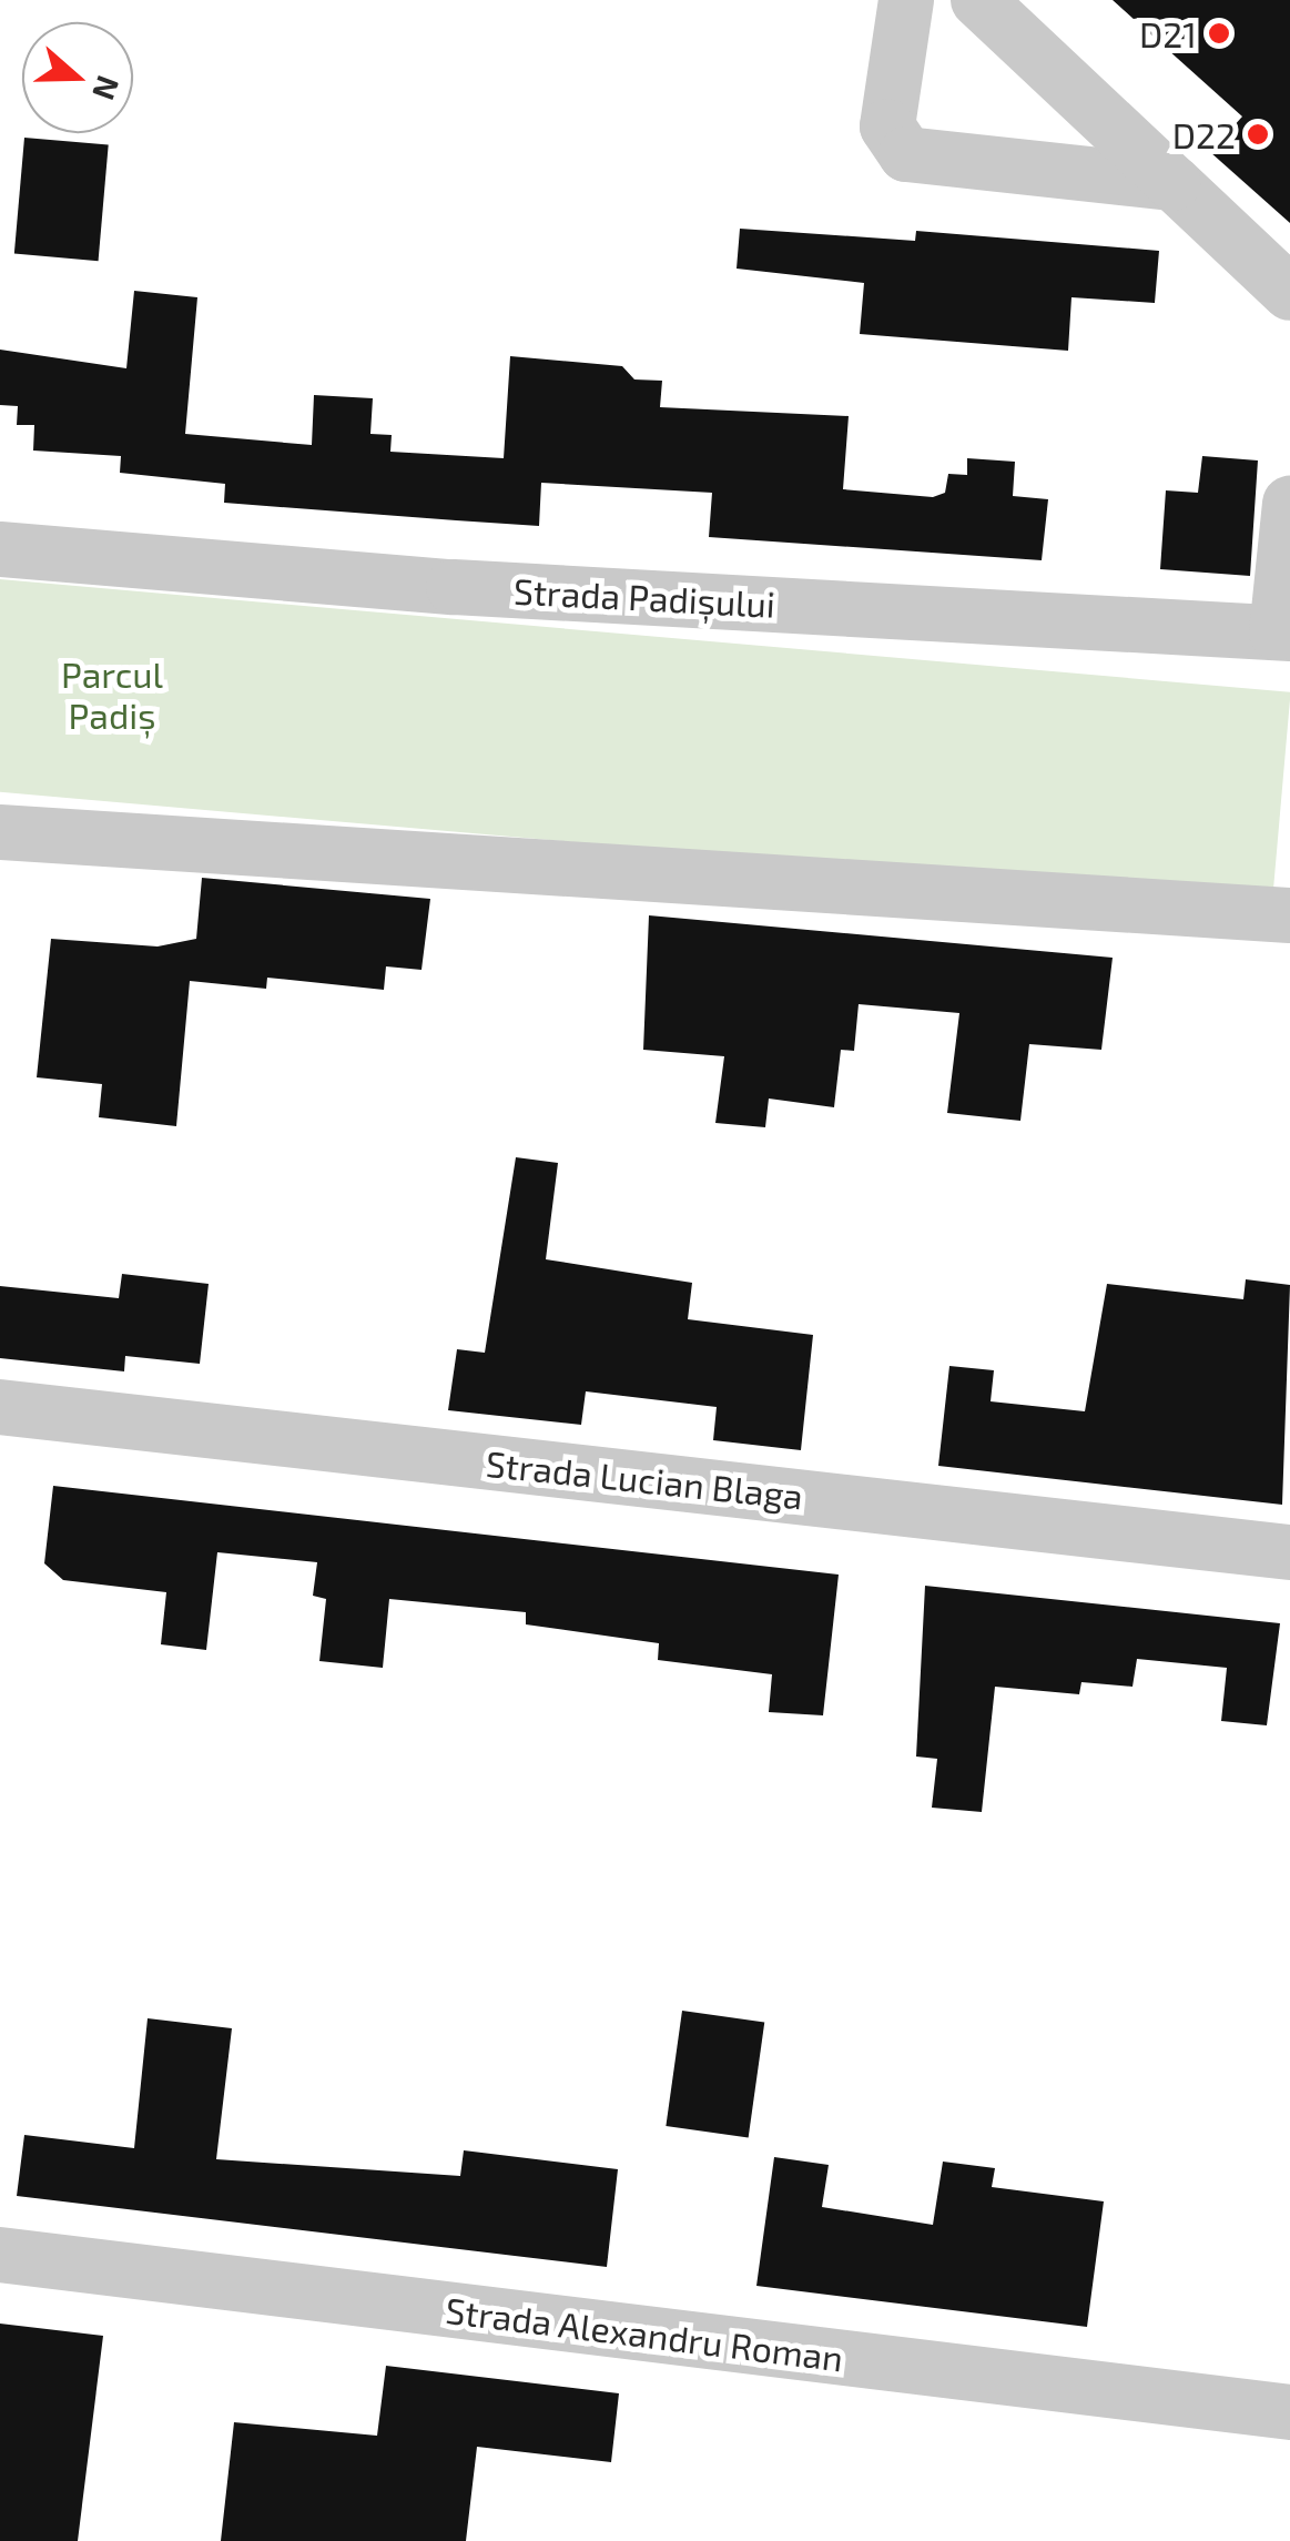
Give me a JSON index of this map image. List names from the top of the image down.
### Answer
{
  "streets": {
    "street": ["Strada Padișului", "Strada Lucian Blaga", "Strada Alexandru Roman"]
  },
  "parks": ["Parcul Padiș"],
  "places": ["D21", "D22"],
  "north": "right"
}
